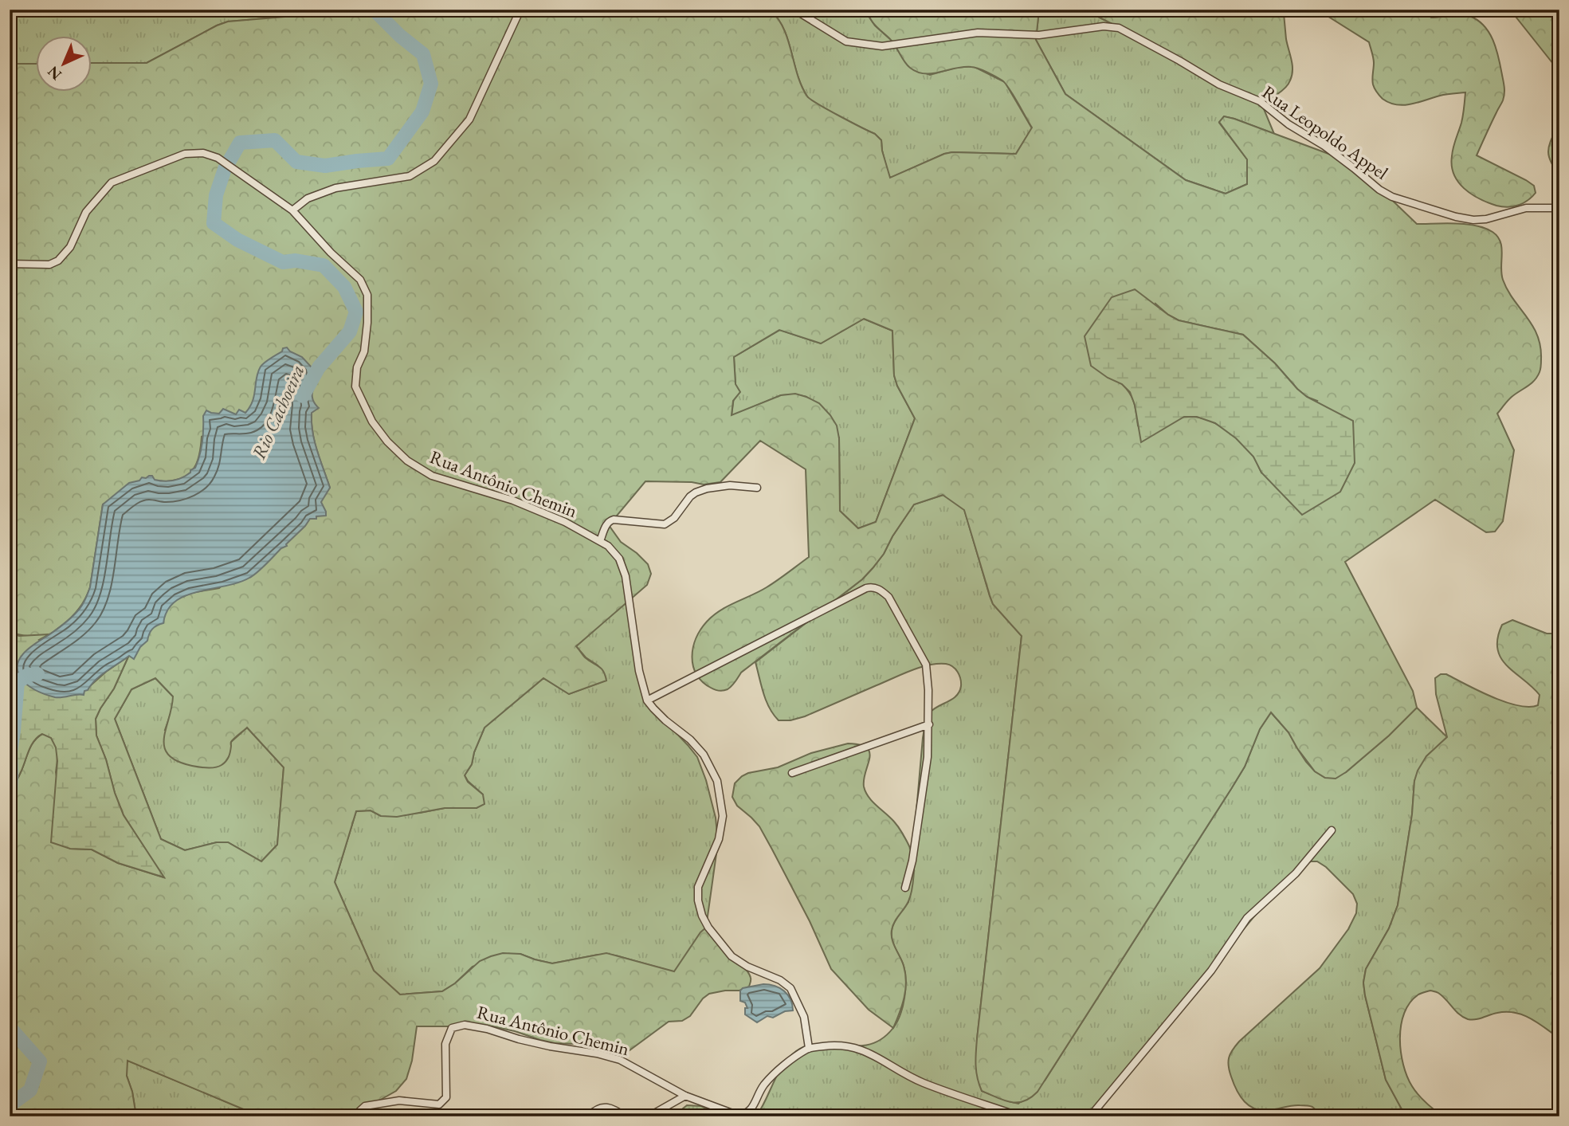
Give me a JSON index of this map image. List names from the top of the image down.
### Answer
{
  "streets": {
    "street": ["Rua Leopoldo Appel", "Rua Antônio Chemin"]
  },
  "water": ["Rio Cachoeira"],
  "north": "bottom left"
}
